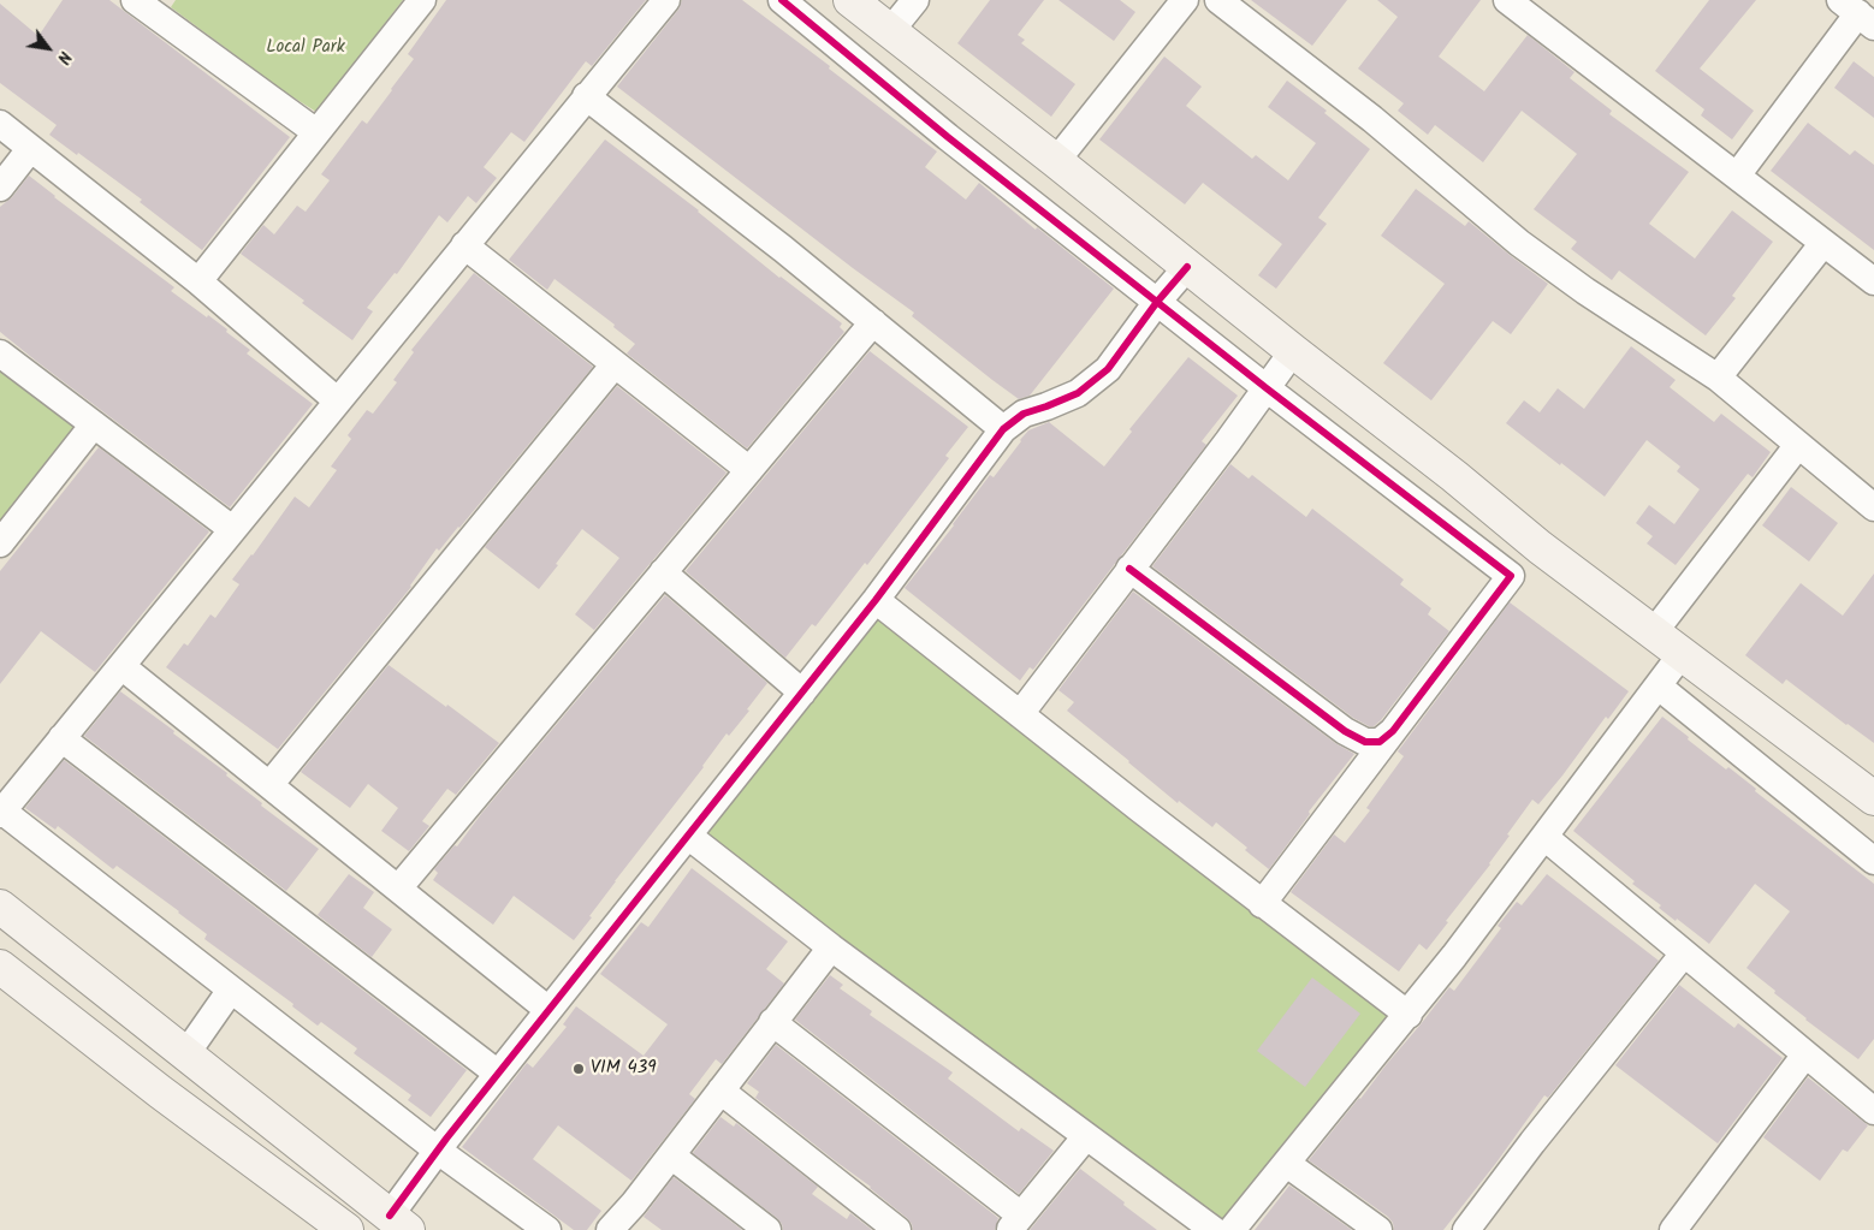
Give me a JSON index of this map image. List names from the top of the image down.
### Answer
{
  "parks": ["Local Park"],
  "places": ["VIM 439"],
  "north": "bottom right"
}
